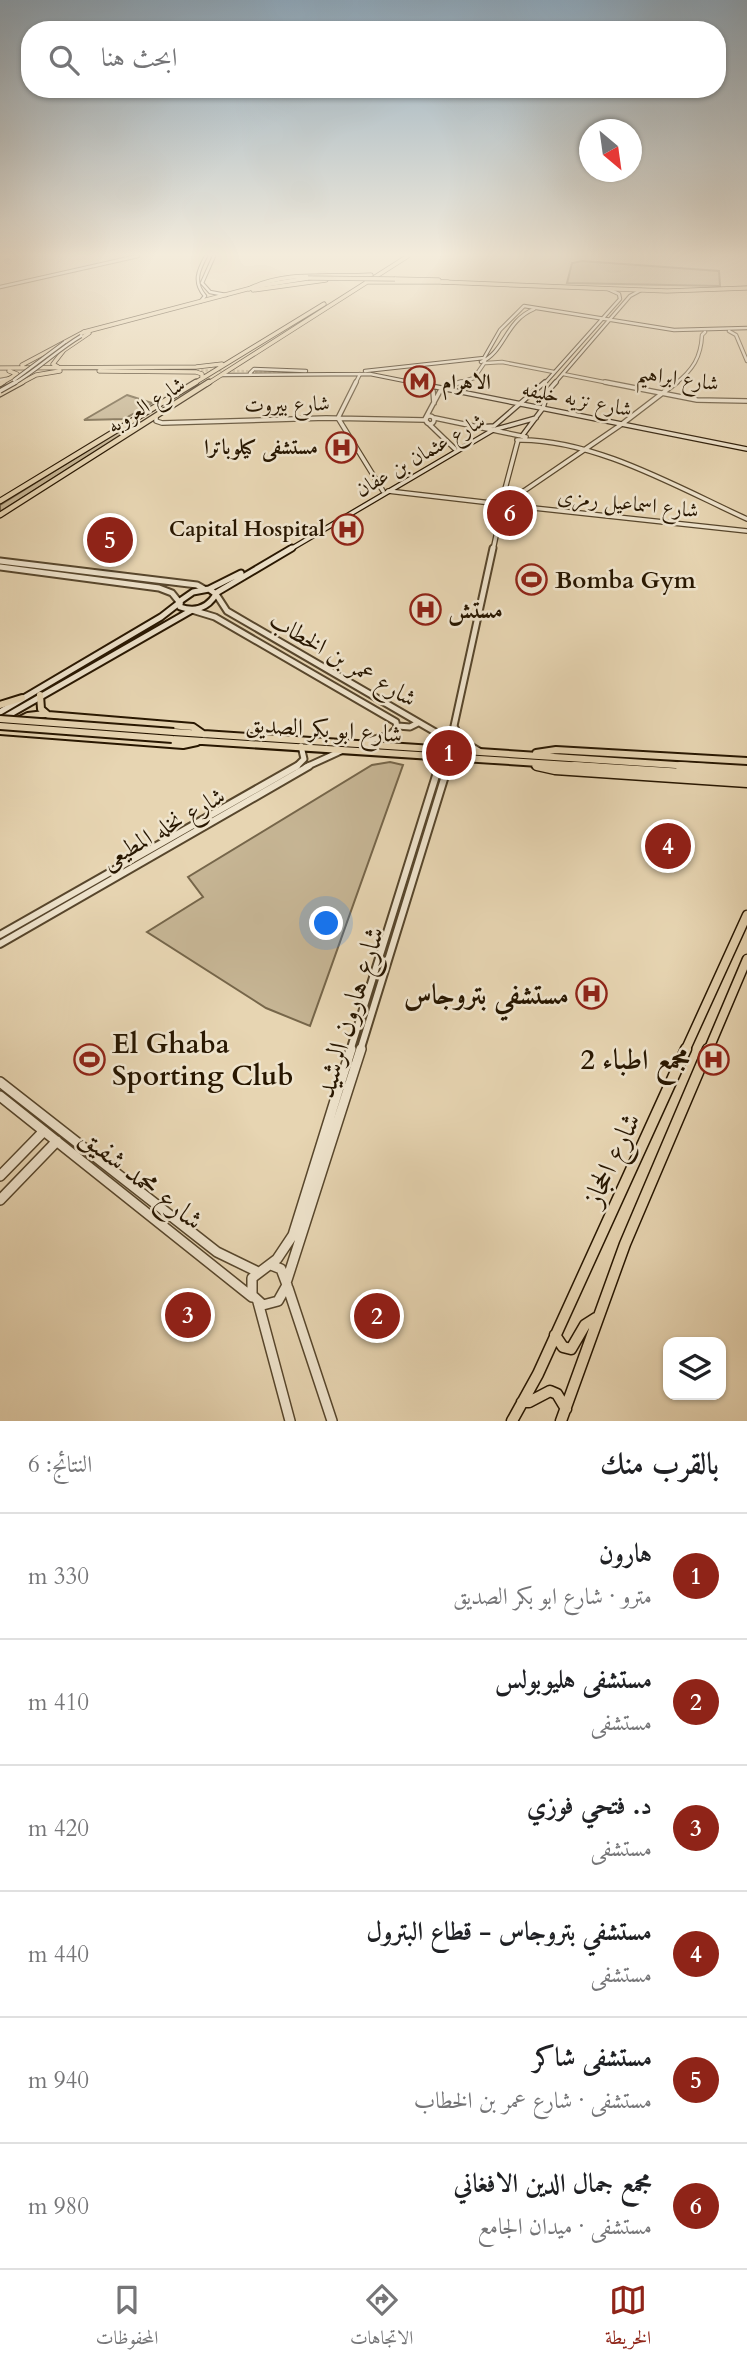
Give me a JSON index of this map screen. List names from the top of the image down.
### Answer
{
  "streets": {
    "main road": ["شارع العروبه", "شارع ابو بكر الصديق", "شارع الحجاز"],
    "street": [
      "شارع ابراهيم",
      "شارع نزيه خليفه",
      "شارع بيروت",
      "شارع عثمان بن عفان",
      "شارع اسماعيل رمزى",
      "شارع عمر بن الخطاب",
      "شارع نخله المطيعى",
      "شارع هارون الرشيد",
      "شارع محمد شفيق"
    ]
  },
  "crossings": [
    ["شارع ابراهيم", "شارع عثمان بن عفان"],
    ["شارع نزيه خليفه", "شارع عثمان بن عفان"],
    ["شارع بيروت", "شارع العروبه"],
    ["شارع عثمان بن عفان", "شارع اسماعيل رمزى"],
    ["شارع عثمان بن عفان", "شارع عمر بن الخطاب"],
    ["شارع عمر بن الخطاب", "شارع ابو بكر الصديق"],
    ["شارع ابو بكر الصديق", "شارع نخله المطيعى"],
    ["شارع ابو بكر الصديق", "شارع هارون الرشيد"],
    ["شارع هارون الرشيد", "شارع محمد شفيق"]
  ],
  "places": {
    "metro station": ["الاهرام"],
    "hospital": [
      "مستشفى كيلوباترا",
      "Capital Hospital",
      "مستش",
      "مستشفي بتروجاس",
      "مجمع اطباء 2"
    ],
    "sports": ["Bomba Gym", "El Ghaba Sporting Club"]
  },
  "north": "bottom right",
  "page": {
    "search": "ابحث هنا",
    "pins": [
      "6",
      "5",
      "1",
      "4",
      "3",
      "2"
    ],
    "heading": ["بالقرب منك", "النتائج: 6"],
    "list": [
      {
        "mark": "1",
        "name": "هارون",
        "note": "مترو · شارع ابو بكر الصديق",
        "value": "330 m"
      },
      {
        "mark": "2",
        "name": "مستشفى هليوبولس",
        "note": "مستشفى",
        "value": "410 m"
      },
      {
        "mark": "3",
        "name": "د. فتحي فوزي",
        "note": "مستشفى",
        "value": "420 m"
      },
      {
        "mark": "4",
        "name": "مستشفي بتروجاس - قطاع البترول",
        "note": "مستشفى",
        "value": "440 m"
      },
      {
        "mark": "5",
        "name": "مستشفى شاكر",
        "note": "مستشفى · شارع عمر بن الخطاب",
        "value": "940 m"
      },
      {
        "mark": "6",
        "name": "مجمع جمال الدين الافغاني",
        "note": "مستشفى · ميدان الجامع",
        "value": "980 m"
      }
    ],
    "nav": ["الخريطة", "الاتجاهات", "المحفوظات"]
  }
}
